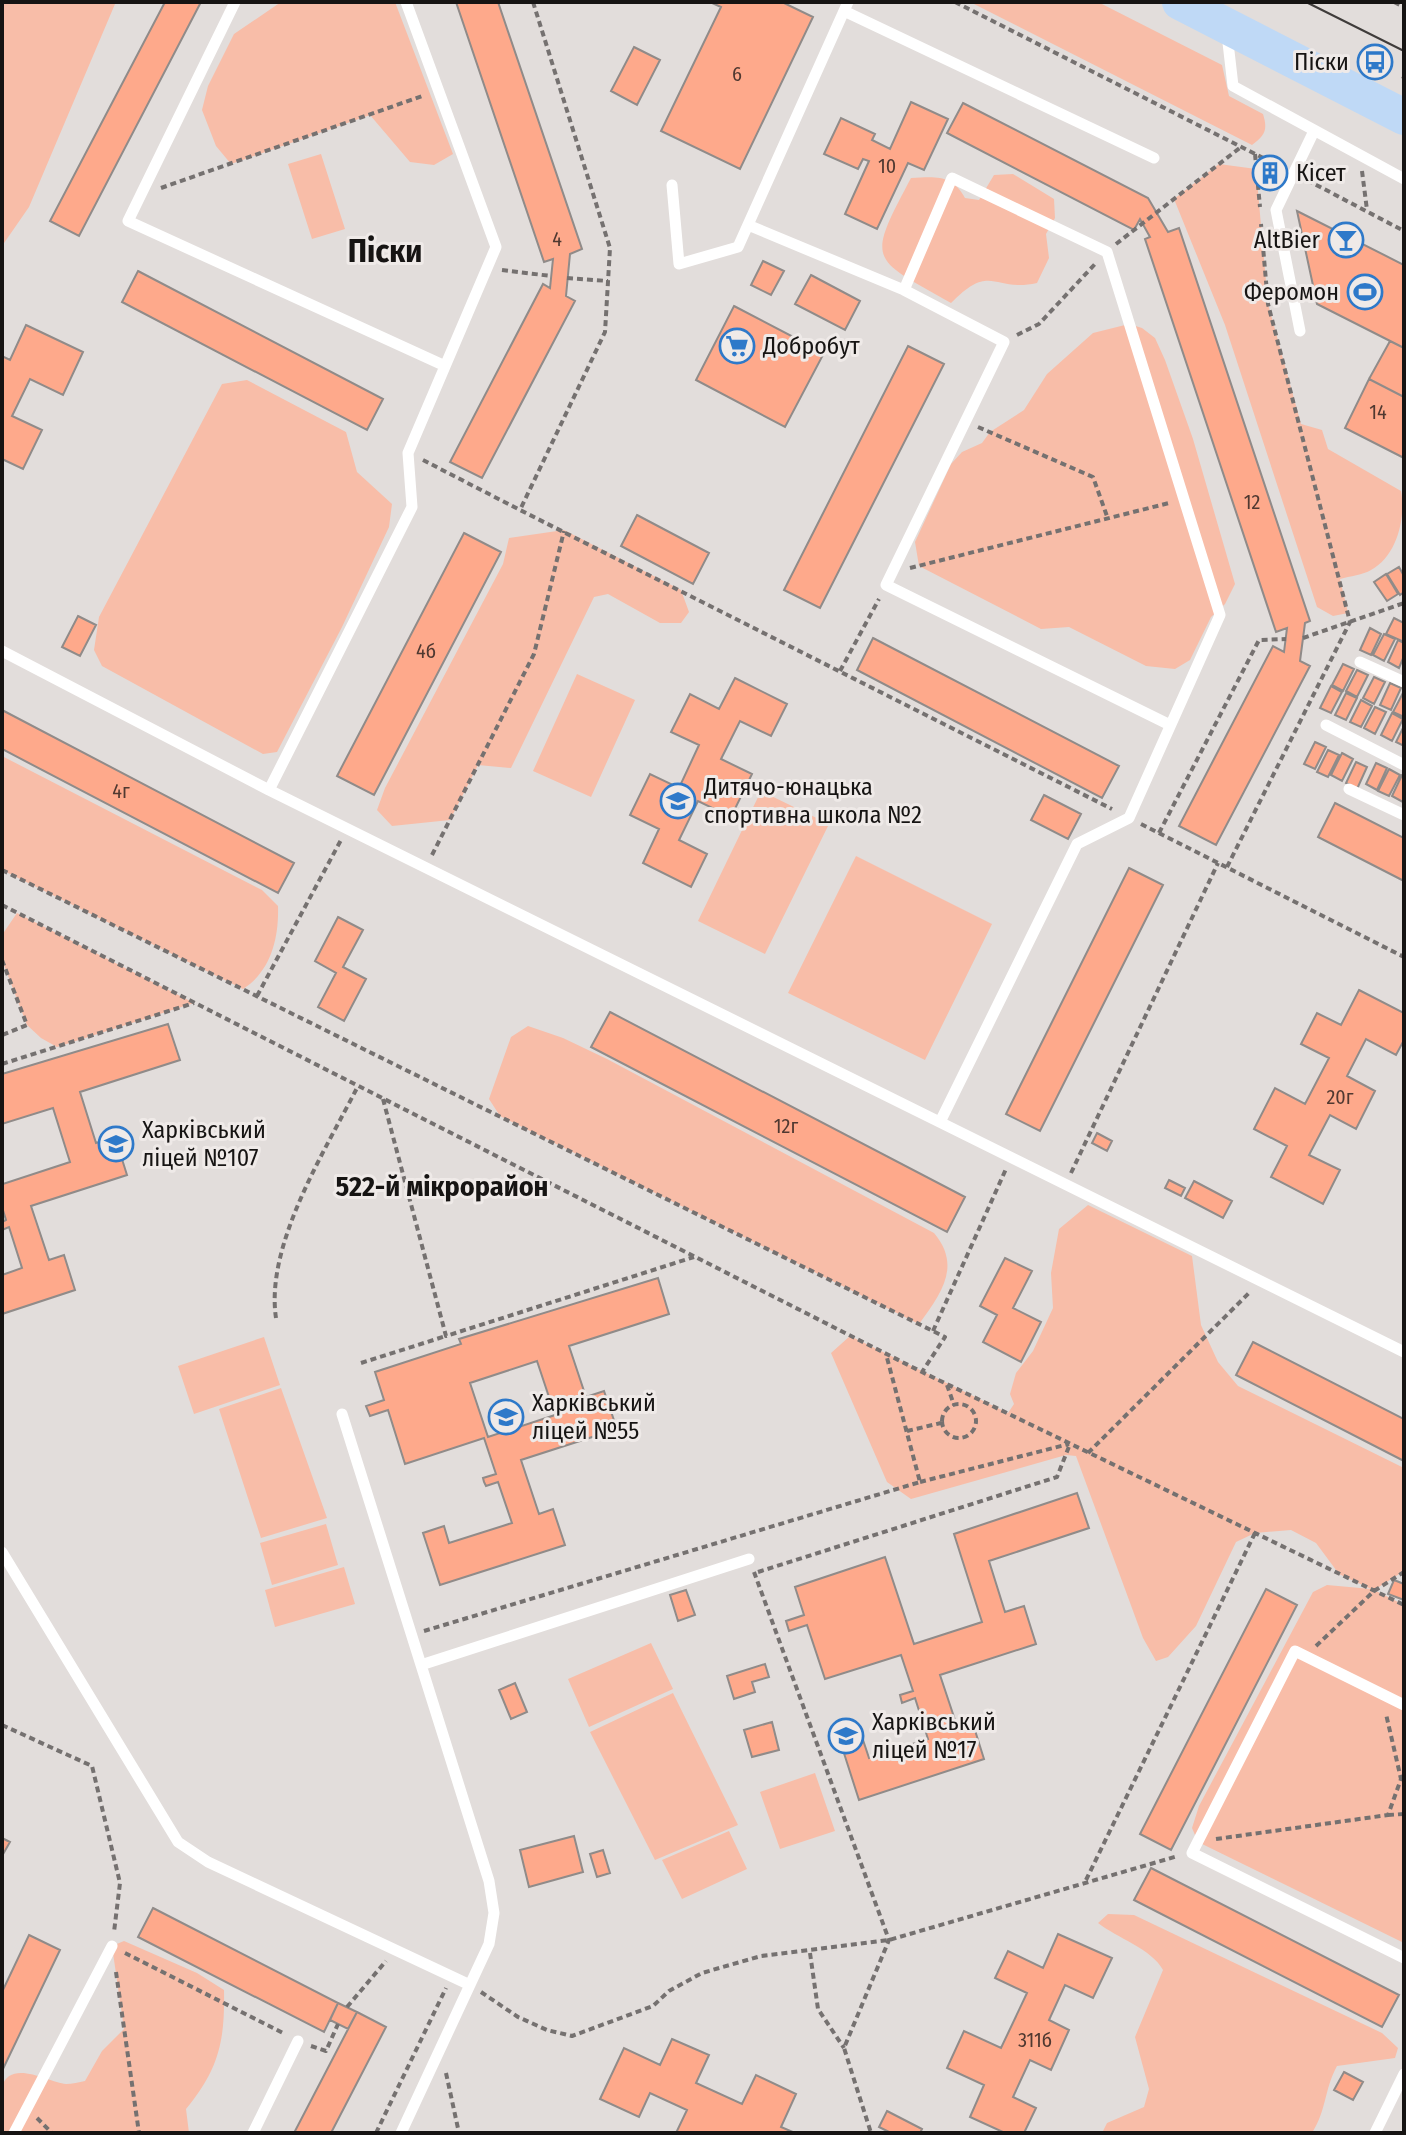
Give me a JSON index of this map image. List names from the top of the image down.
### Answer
{
  "districts": ["Піски", "522-й мікрорайон"],
  "places": {
    "bus stop": ["Піски"],
    "building": ["Кісет"],
    "bar": ["AltBier"],
    "sports": ["Феромон"],
    "supermarket": ["Добробут"],
    "school or university": [
      "Дитячо-юнацька спортивна школа №2",
      "Харківський ліцей №107",
      "Харківський ліцей №55",
      "Харківський ліцей №17"
    ]
  },
  "house_numbers": [
    "6",
    "10",
    "4",
    "14",
    "12",
    "4б",
    "4г",
    "20г",
    "12г",
    "311б"
  ]
}
